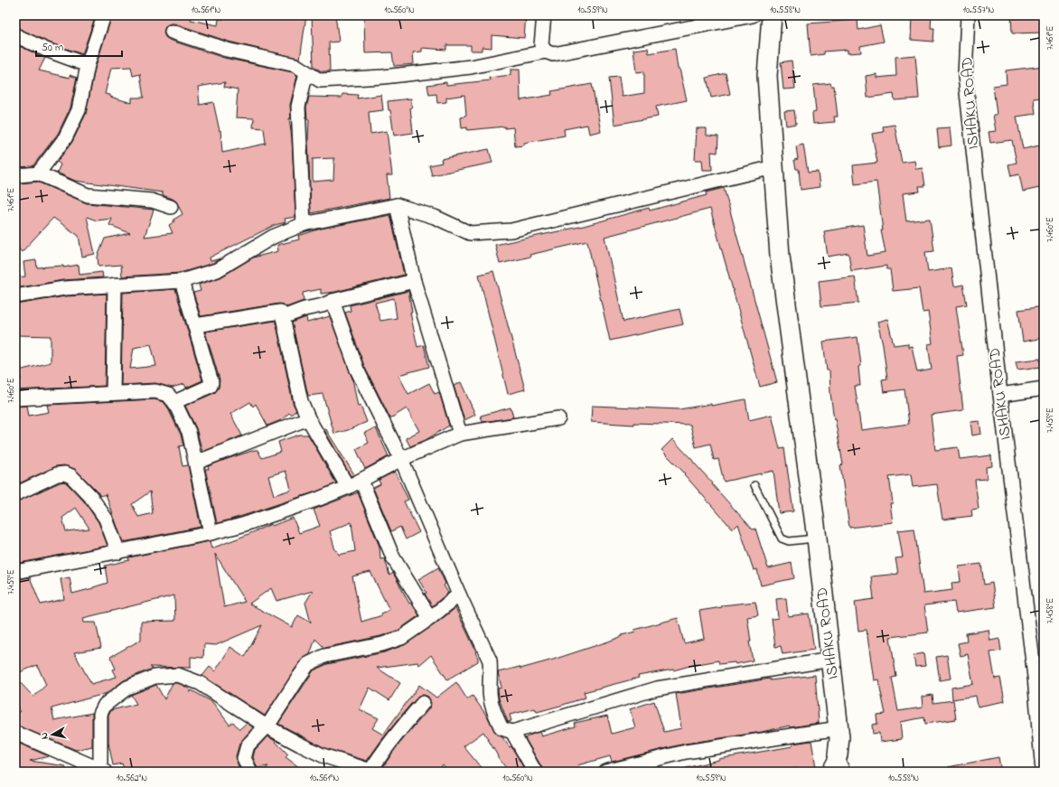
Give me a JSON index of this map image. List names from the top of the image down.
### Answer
{
  "streets": {
    "street": ["ISHAKU ROAD"]
  },
  "scale_bar": "50 m",
  "north": "left",
  "coordinates": [
    "10.561°N",
    "10.560°N",
    "10.559°N",
    "10.558°N",
    "10.557°N",
    "7.461°E",
    "7.460°E",
    "7.459°E",
    "7.458°E",
    "10.562°N"
  ]
}
